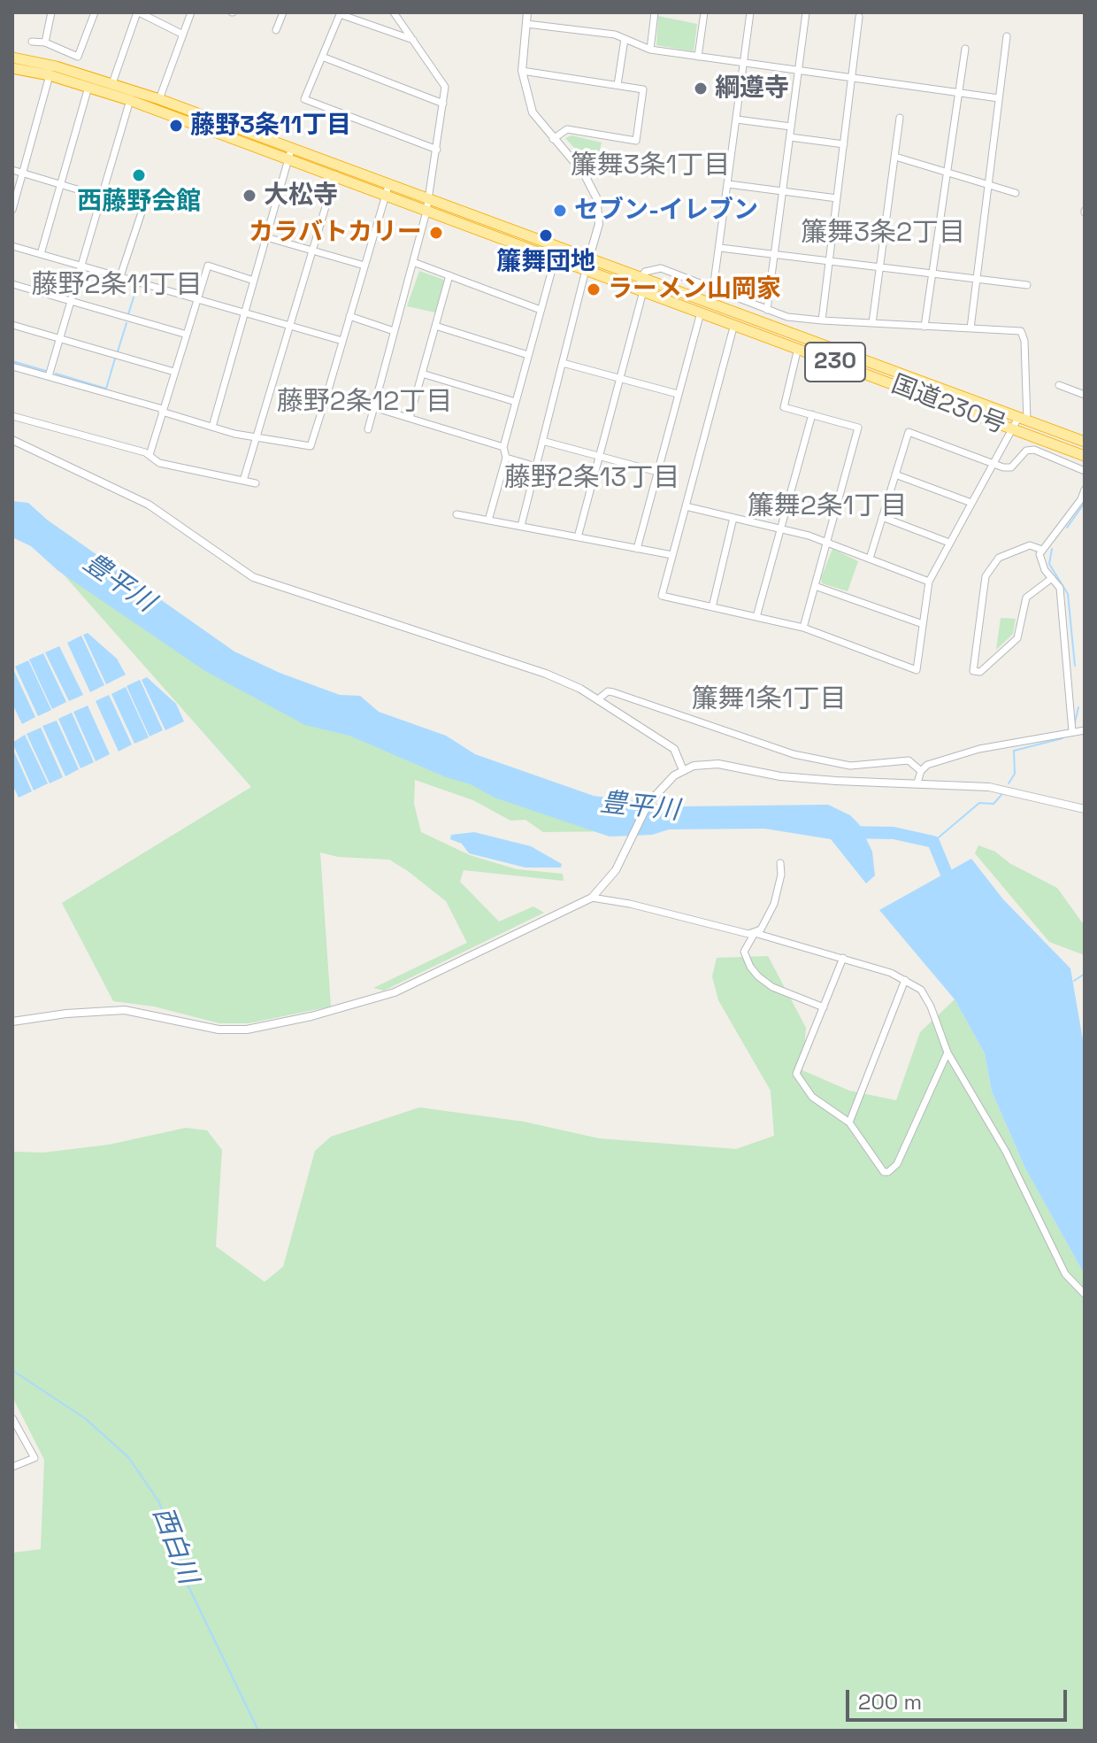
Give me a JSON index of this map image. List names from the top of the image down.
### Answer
{
  "streets": {
    "highway": ["230", "国道230号"]
  },
  "districts": [
    "簾舞3条1丁目",
    "簾舞3条2丁目",
    "藤野2条11丁目",
    "藤野2条12丁目",
    "藤野2条13丁目",
    "簾舞2条1丁目",
    "簾舞1条1丁目"
  ],
  "water": ["豊平川", "西白川"],
  "places": [
    "綱遵寺",
    "藤野3条11丁目",
    "西藤野会館",
    "大松寺",
    "セブン-イレブン",
    "カラバトカリー",
    "簾舞団地",
    "ラーメン山岡家"
  ],
  "scale_bar": "200 m"
}
